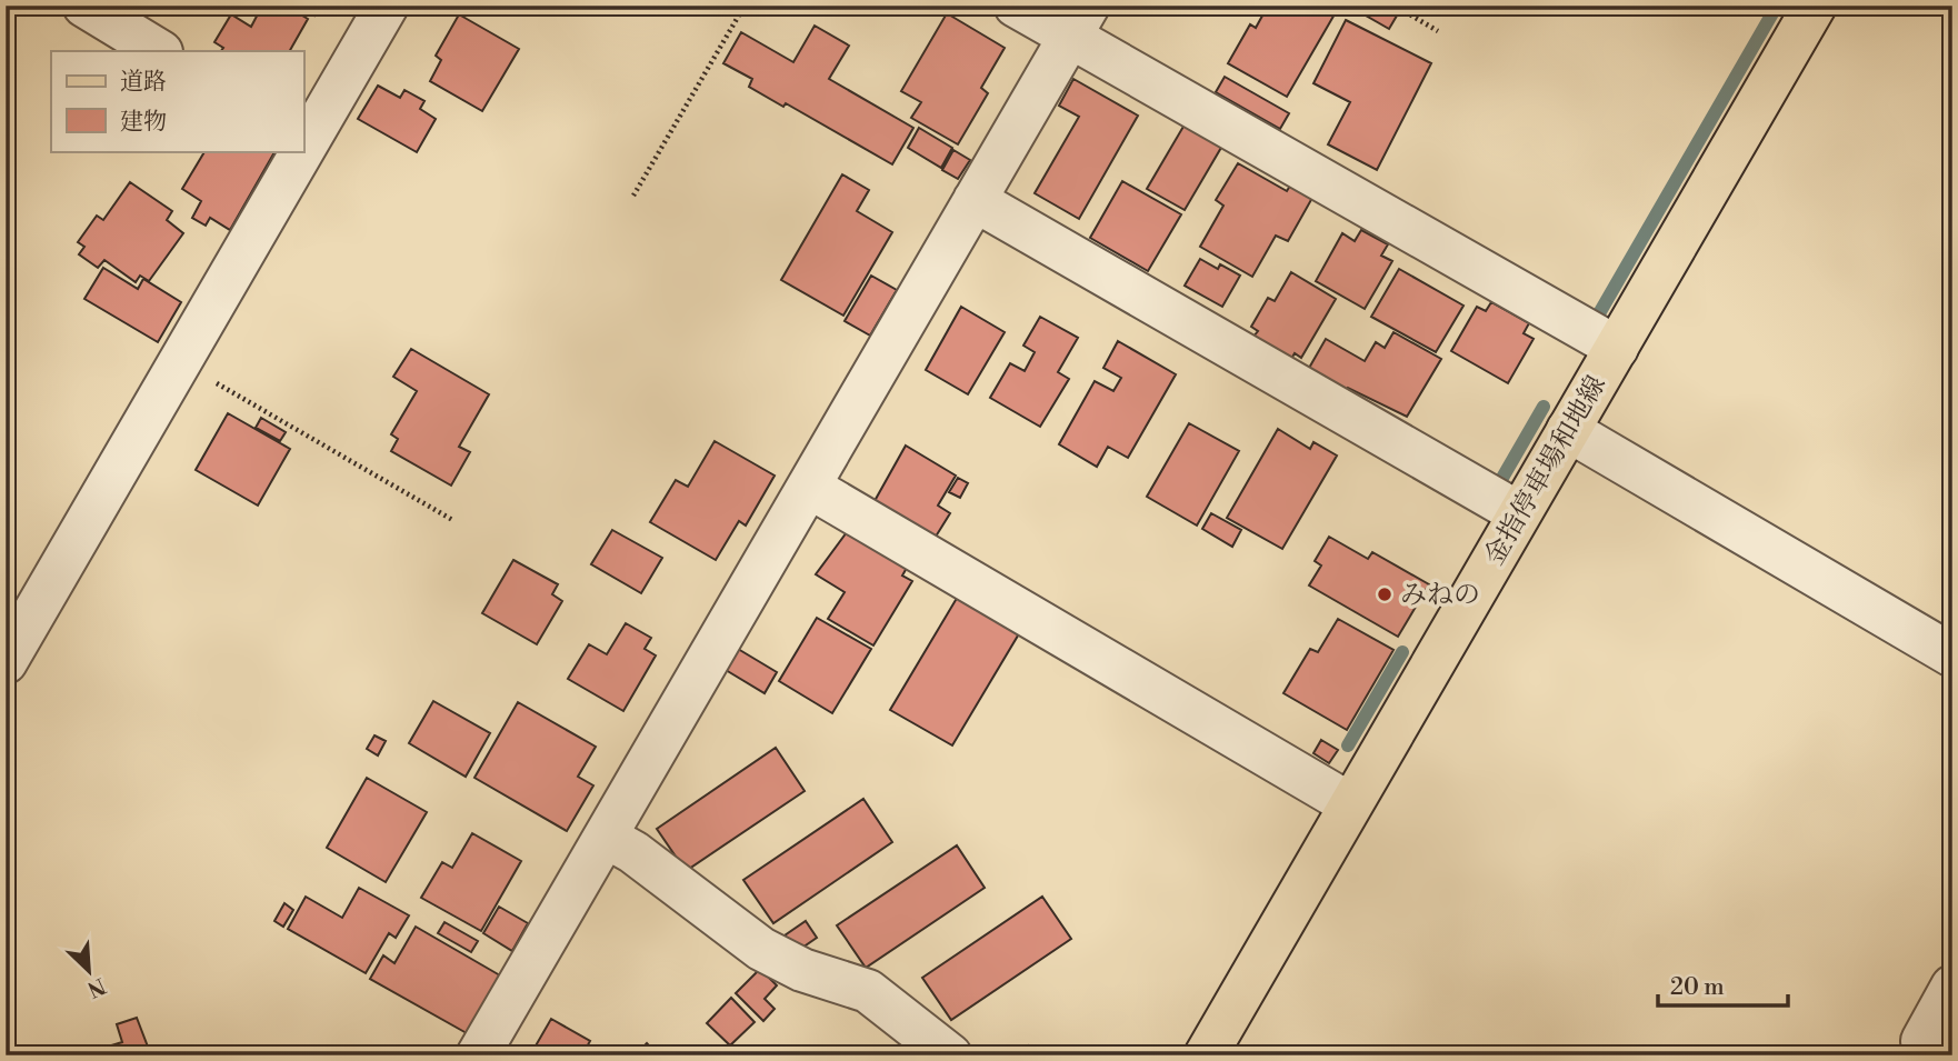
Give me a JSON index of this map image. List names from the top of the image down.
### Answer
{
  "streets": {
    "main road": ["金指停車場和地線"]
  },
  "places": ["みねの"],
  "legend": ["道路", "建物"],
  "scale_bar": "20 m",
  "north": "bottom right"
}
